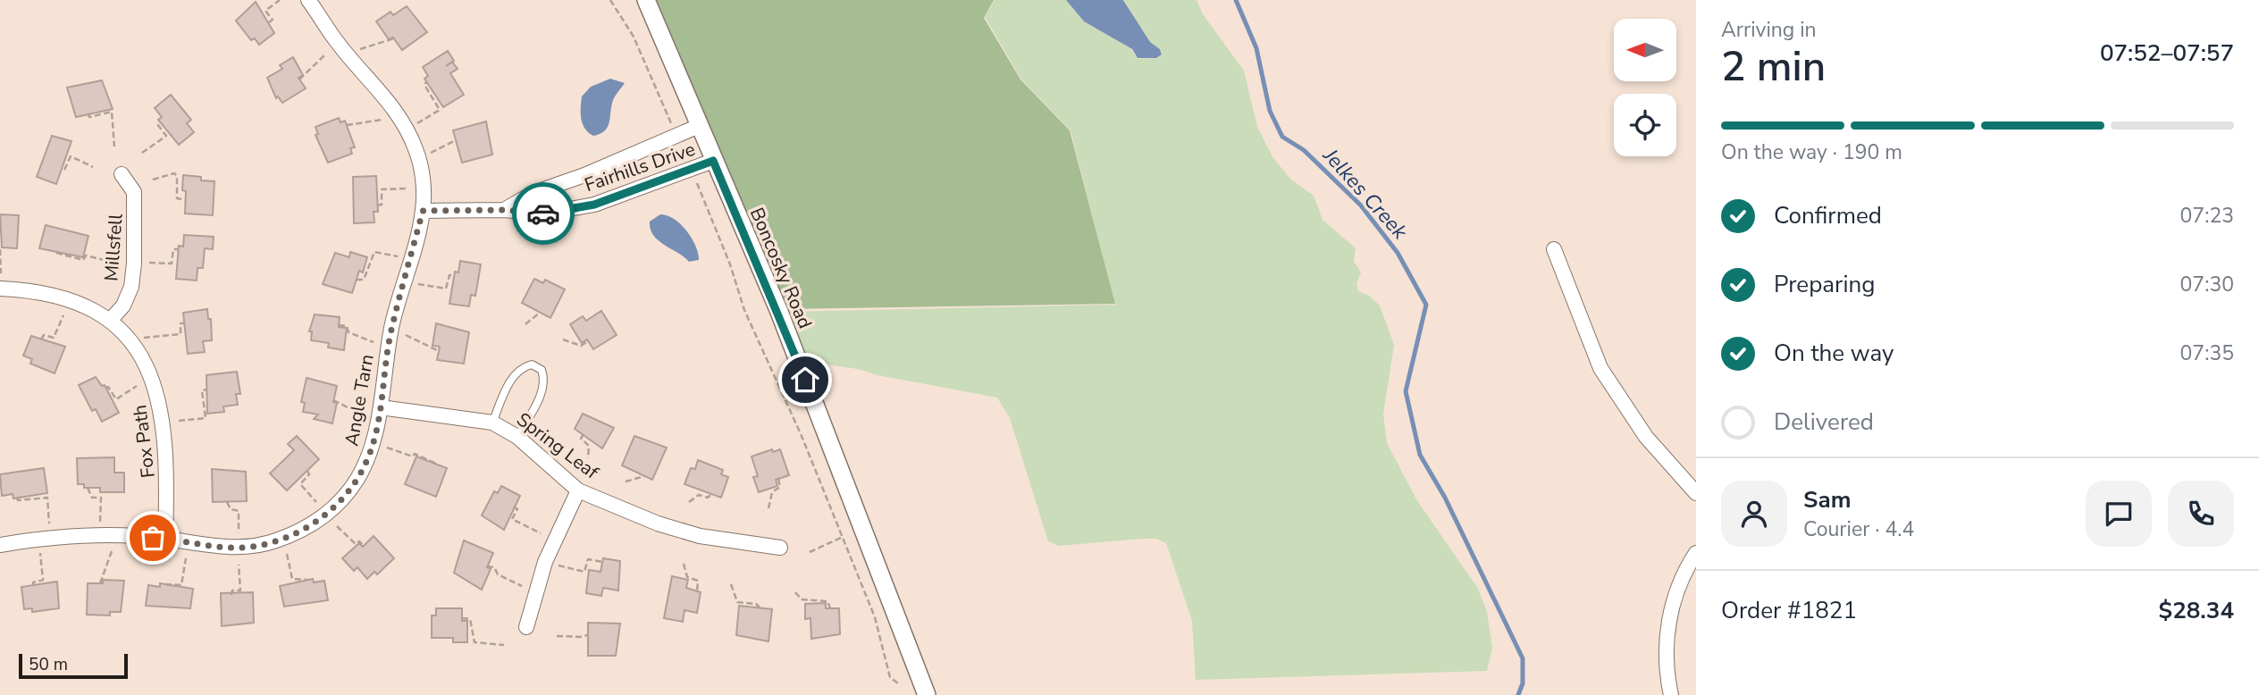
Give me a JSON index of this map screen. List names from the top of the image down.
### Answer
{
  "streets": {
    "street": [
      "Fairhills Drive",
      "Millsfell",
      "Boncosky Road",
      "Angle Tarn",
      "Fox Path",
      "Spring Leaf"
    ]
  },
  "crossings": [
    ["Fairhills Drive", "Boncosky Road"],
    ["Fairhills Drive", "Angle Tarn"],
    ["Millsfell", "Fox Path"],
    ["Angle Tarn", "Fox Path"],
    ["Angle Tarn", "Spring Leaf"]
  ],
  "water": ["Jelkes Creek"],
  "scale_bar": "50 m",
  "north": "left",
  "page": {
    "heading": ["2 min", "Arriving in", "07:52–07:57"],
    "panel": [
      "Sam",
      "Courier · 4.4",
      "Order #1821",
      "$28.34"
    ],
    "bar": "On the way · 190 m",
    "list": [
      ["Confirmed", "07:23"],
      ["Preparing", "07:30"],
      ["On the way", "07:35"],
      "Delivered"
    ],
    "scale": "50 m"
  }
}
